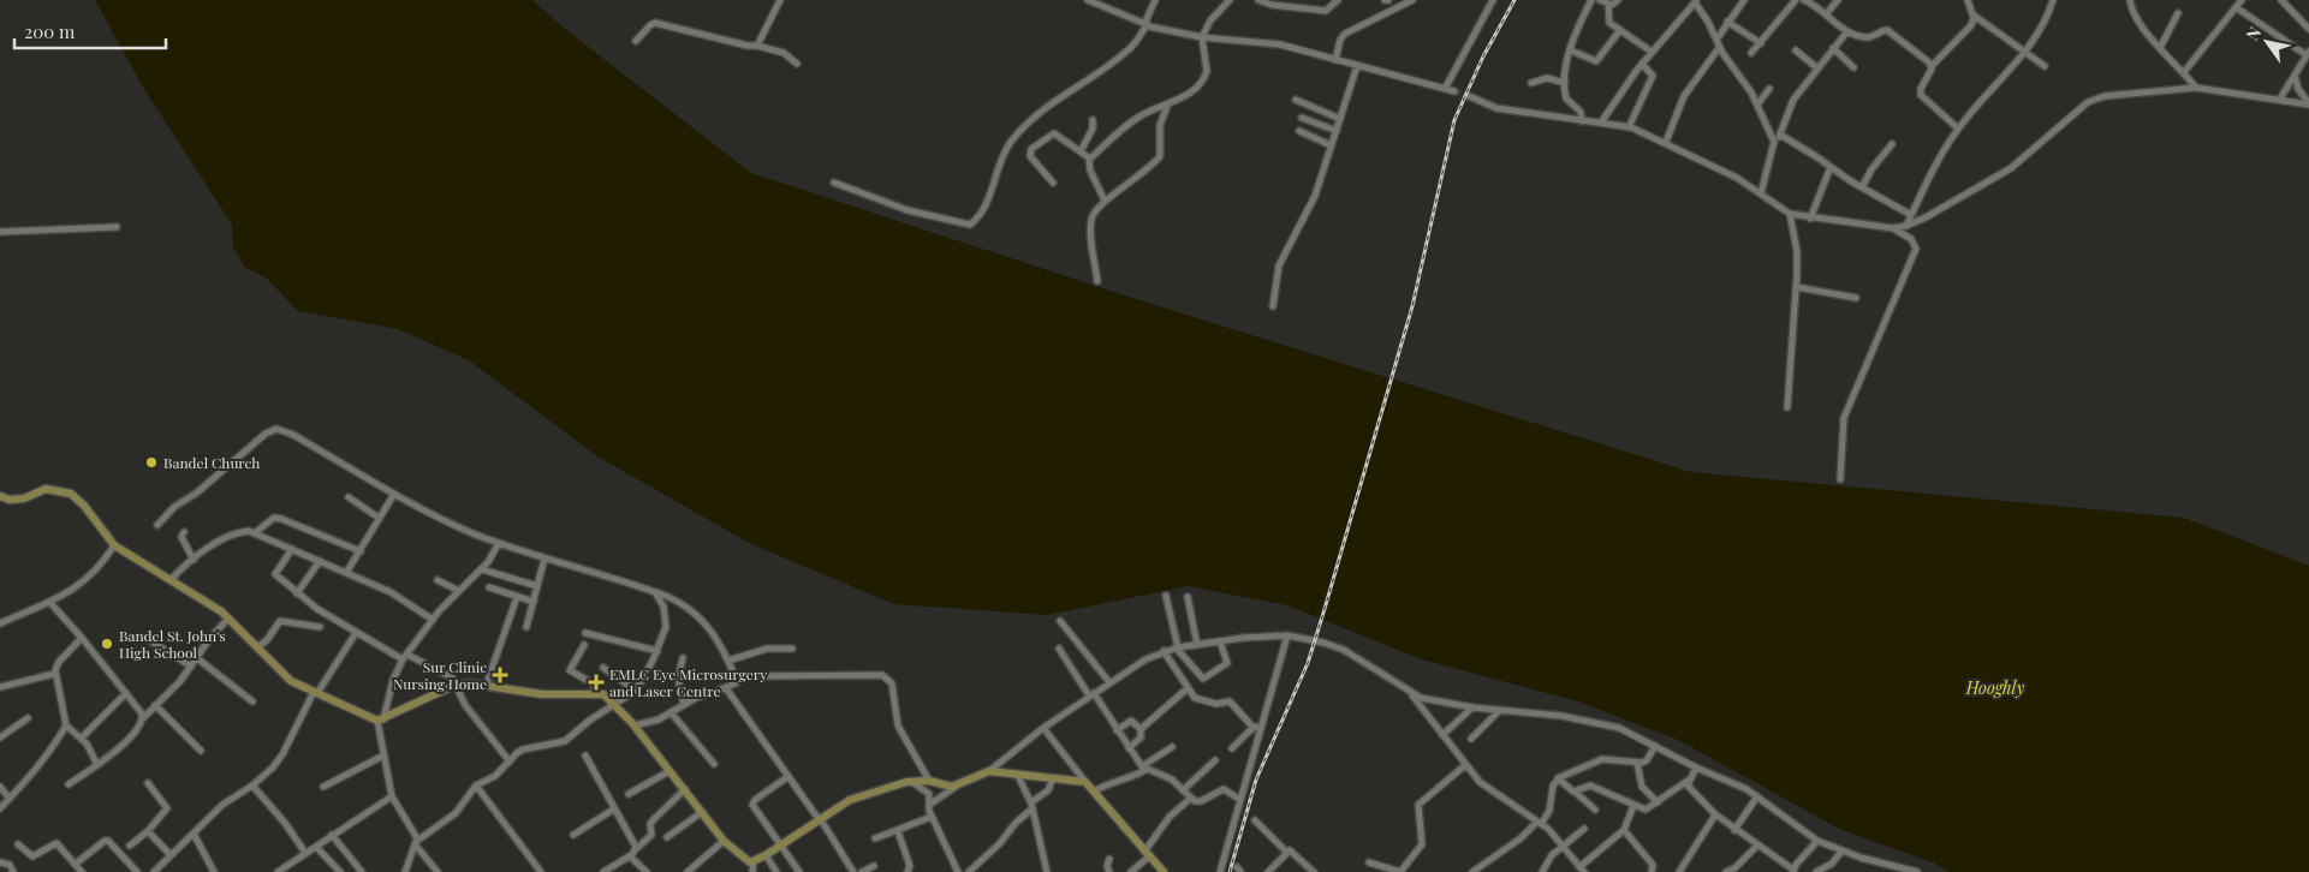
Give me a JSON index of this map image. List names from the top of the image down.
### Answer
{
  "water": ["Hooghly"],
  "places": {
    "other": ["Bandel Church", "Bandel St. John's High School"],
    "health": ["Sur Clinic Nursing Home", "EMLC Eye Microsurgery and Laser Centre"]
  },
  "scale_bar": "200 m",
  "north": "top left"
}
